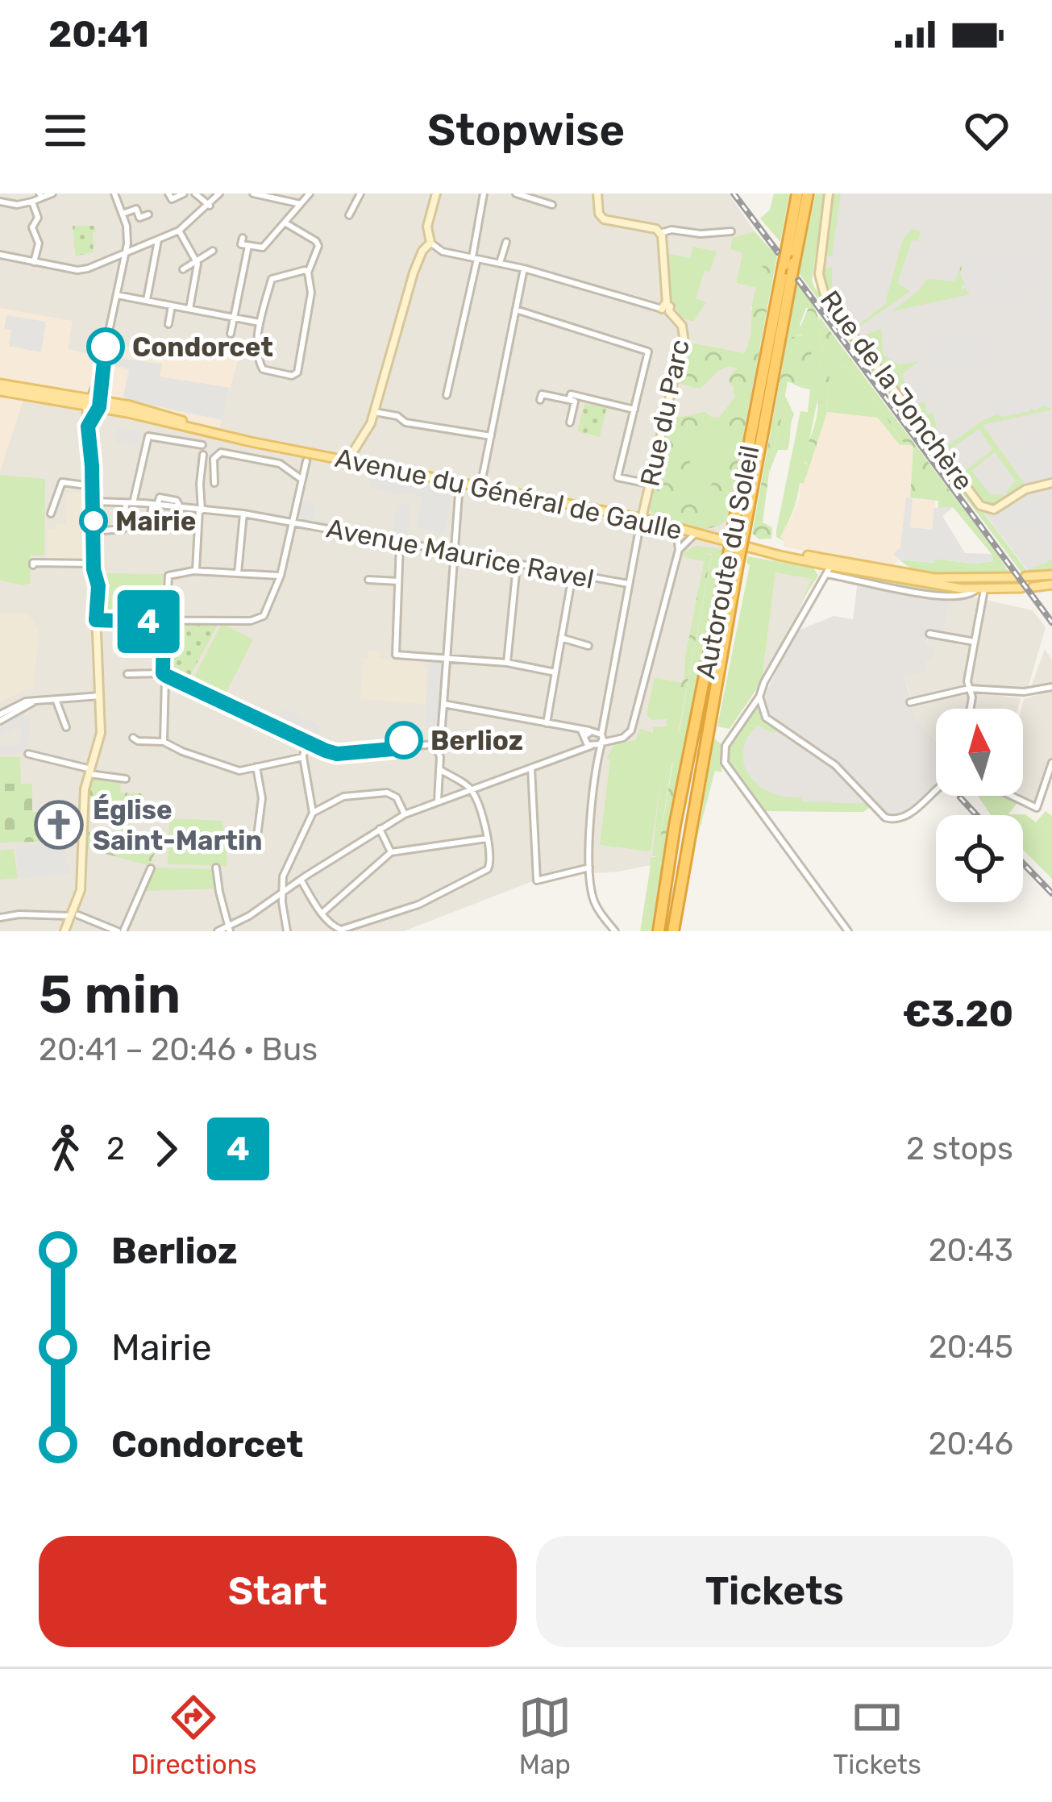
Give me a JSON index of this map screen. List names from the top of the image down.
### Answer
{
  "streets": {
    "highway": ["Autoroute du Soleil"],
    "main road": ["Avenue du Général de Gaulle"],
    "street": ["Rue de la Jonchère", "Rue du Parc", "Avenue Maurice Ravel"]
  },
  "crossings": [
    ["Rue du Parc", "Avenue du Général de Gaulle"]
  ],
  "places": {
    "other": ["Condorcet", "Mairie", "Berlioz"],
    "church": ["Église Saint-Martin"]
  },
  "lines": ["bus line 4"],
  "north": "top",
  "page": {
    "status": "20:41",
    "header": "Stopwise",
    "on_map": "4",
    "heading": ["5 min", "20:41 – 20:46 · Bus", "€3.20"],
    "legs": ["2", "4", "2 stops"],
    "list": [
      {
        "name": "Berlioz",
        "value": "20:43"
      },
      {
        "name": "Mairie",
        "value": "20:45"
      },
      {
        "name": "Condorcet",
        "value": "20:46"
      }
    ],
    "buttons": ["Start", "Tickets"],
    "tabs": ["Directions", "Map", "Tickets"]
  }
}
